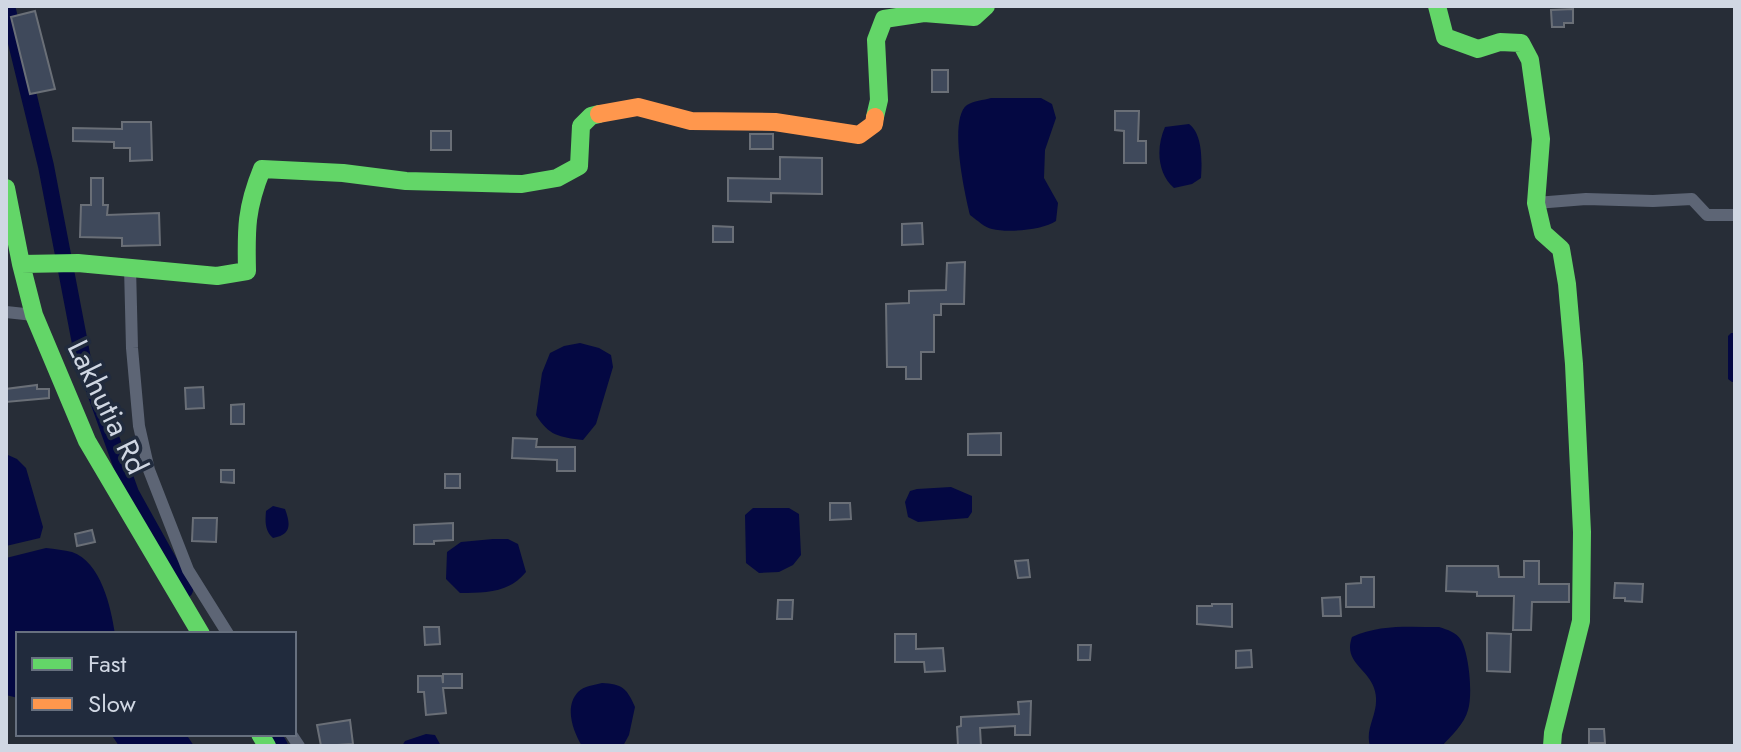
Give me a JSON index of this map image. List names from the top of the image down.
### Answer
{
  "streets": {
    "street": ["Lakhutia Rd"]
  },
  "legend": ["Fast", "Slow"]
}
